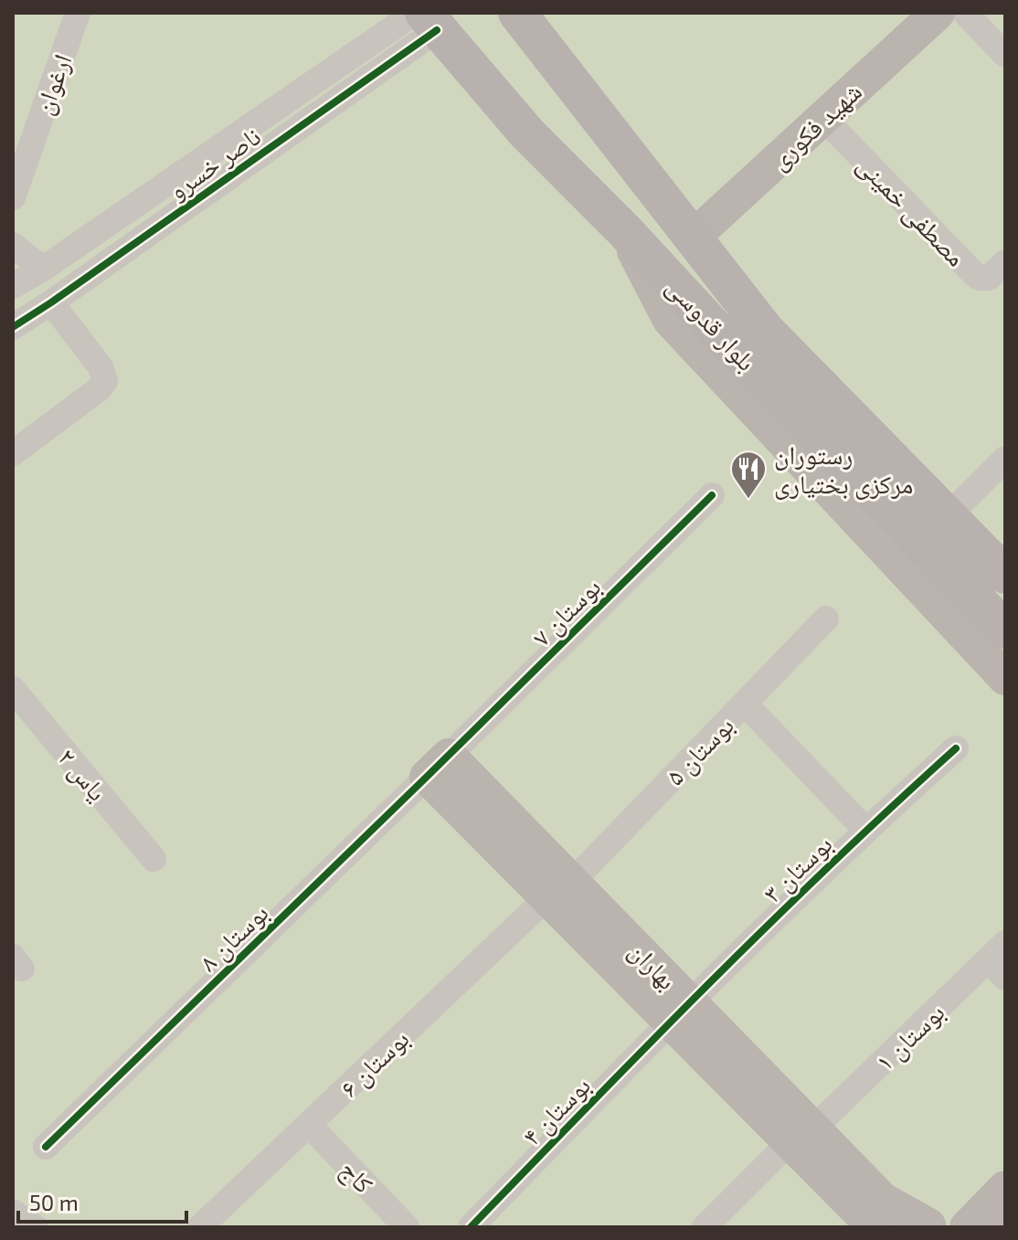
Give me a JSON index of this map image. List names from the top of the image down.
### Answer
{
  "streets": {
    "main road": ["بلوار قدوسی"],
    "street": [
      "ارغوان",
      "شهید فکوری",
      "ناصر خسرو",
      "مصطفی خمینی",
      "بوستان ۷",
      "بوستان ۵",
      "یاس ۲",
      "بوستان ۳",
      "بوستان ۸",
      "بهاران",
      "بوستان ۱",
      "بوستان ۶",
      "بوستان ۴",
      "کاج"
    ]
  },
  "crossings": [
    ["شهید فکوری", "مصطفی خمینی"],
    ["شهید فکوری", "بلوار قدوسی"],
    ["ناصر خسرو", "بلوار قدوسی"],
    ["بوستان ۷", "بوستان ۸"],
    ["بوستان ۷", "بهاران"],
    ["بوستان ۵", "بهاران"],
    ["بوستان ۵", "بوستان ۶"],
    ["بوستان ۳", "بهاران"],
    ["بوستان ۳", "بوستان ۴"],
    ["بوستان ۸", "بهاران"],
    ["بهاران", "بوستان ۱"],
    ["بهاران", "بوستان ۶"],
    ["بهاران", "بوستان ۴"],
    ["بوستان ۶", "کاج"]
  ],
  "places": {
    "restaurant": ["رستوران مرکزی بختیاری"]
  },
  "scale_bar": "50 m"
}
